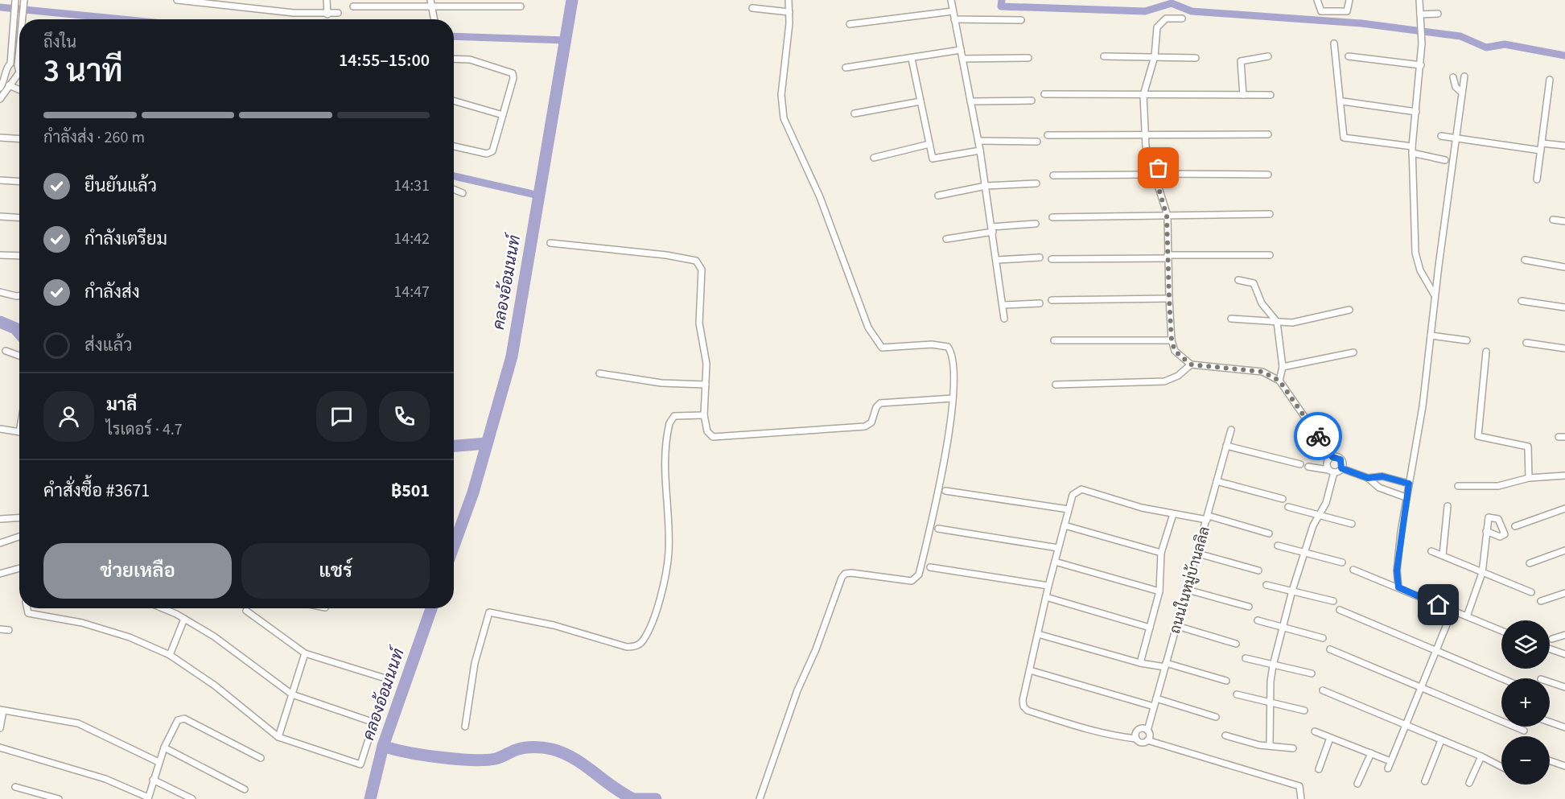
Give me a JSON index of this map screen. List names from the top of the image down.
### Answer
{
  "streets": {
    "street": ["ถนนในหมู่บ้านลลิล"]
  },
  "water": ["คลองอ้อมนนท์"],
  "page": {
    "heading": ["3 นาที", "ถึงใน", "14:55–15:00"],
    "panel": [
      "มาลี",
      "ไรเดอร์ · 4.7",
      "คำสั่งซื้อ #3671",
      "฿501"
    ],
    "bar": "กำลังส่ง · 260 m",
    "list": [
      ["ยืนยันแล้ว", "14:31"],
      ["กำลังเตรียม", "14:42"],
      ["กำลังส่ง", "14:47"],
      "ส่งแล้ว"
    ],
    "buttons": ["ช่วยเหลือ", "แชร์"],
    "map_buttons": ["+", "−"]
  }
}
